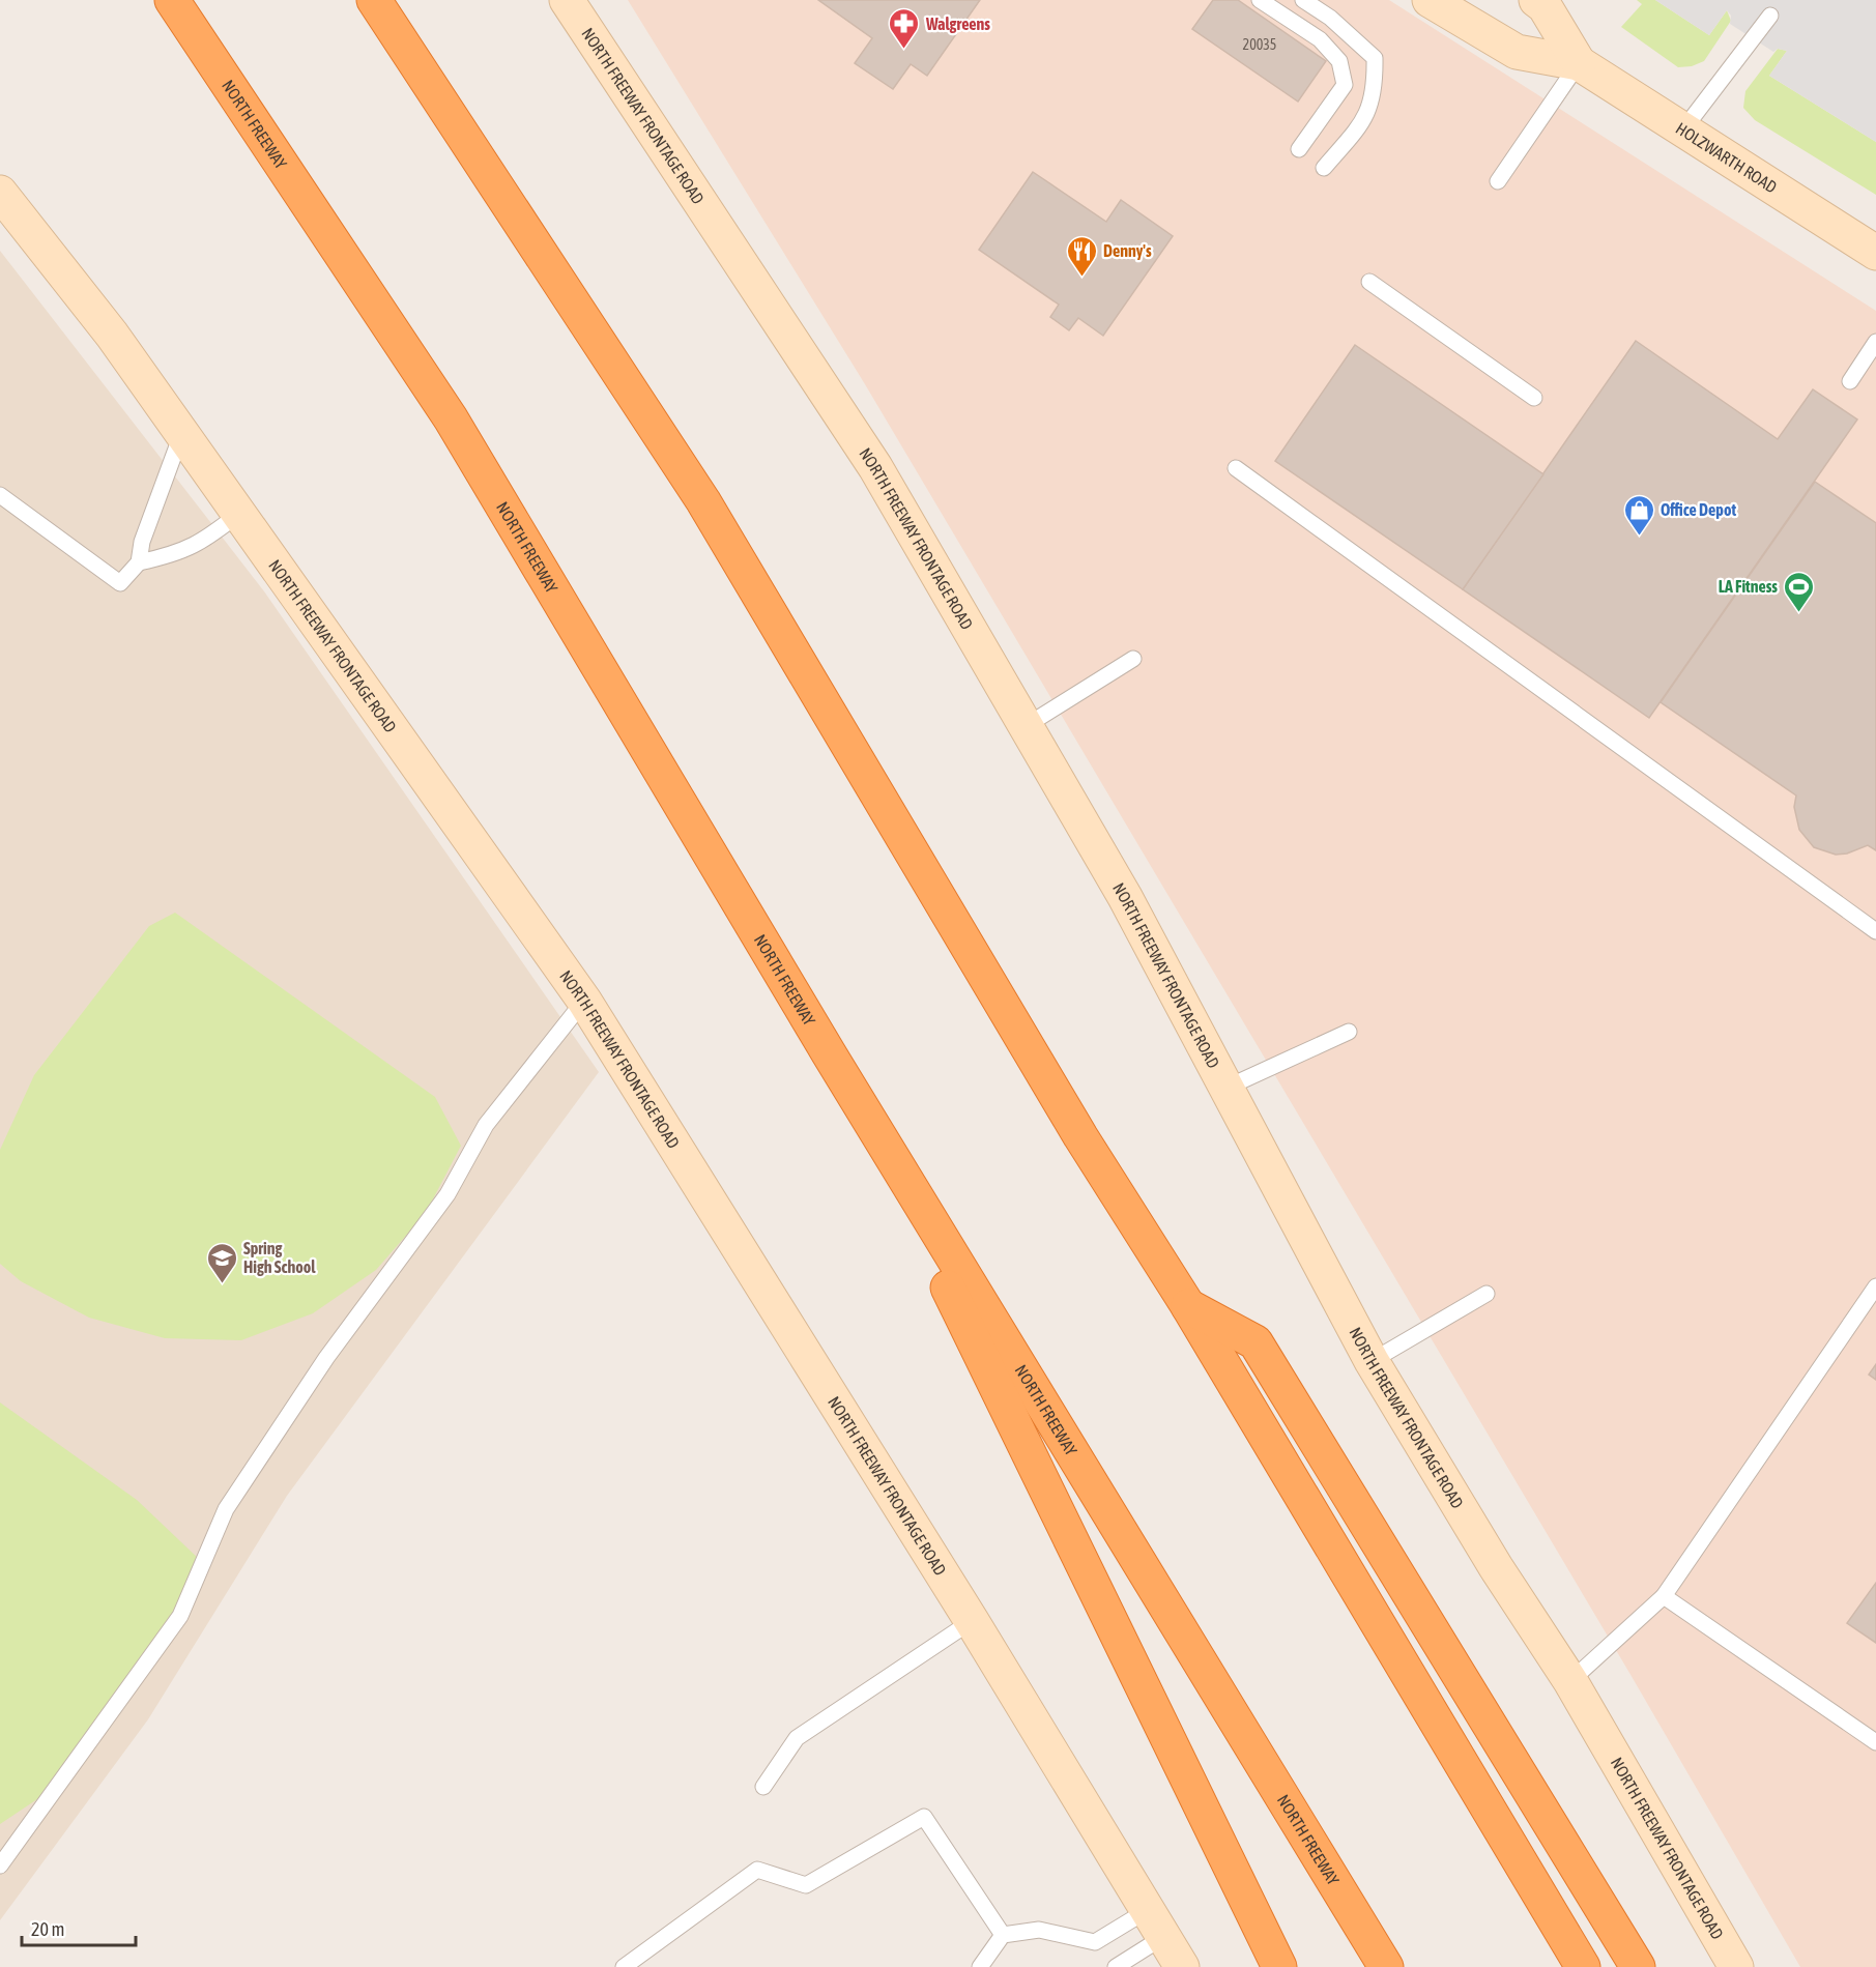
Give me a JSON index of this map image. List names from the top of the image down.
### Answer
{
  "streets": {
    "highway": ["NORTH FREEWAY"],
    "main road": ["NORTH FREEWAY FRONTAGE ROAD", "HOLZWARTH ROAD"]
  },
  "places": {
    "pharmacy": ["Walgreens"],
    "restaurant": ["Denny's"],
    "shop": ["Office Depot"],
    "sports": ["LA Fitness"],
    "school or university": ["Spring High School"]
  },
  "house_numbers": ["20035"],
  "scale_bar": "20 m"
}
